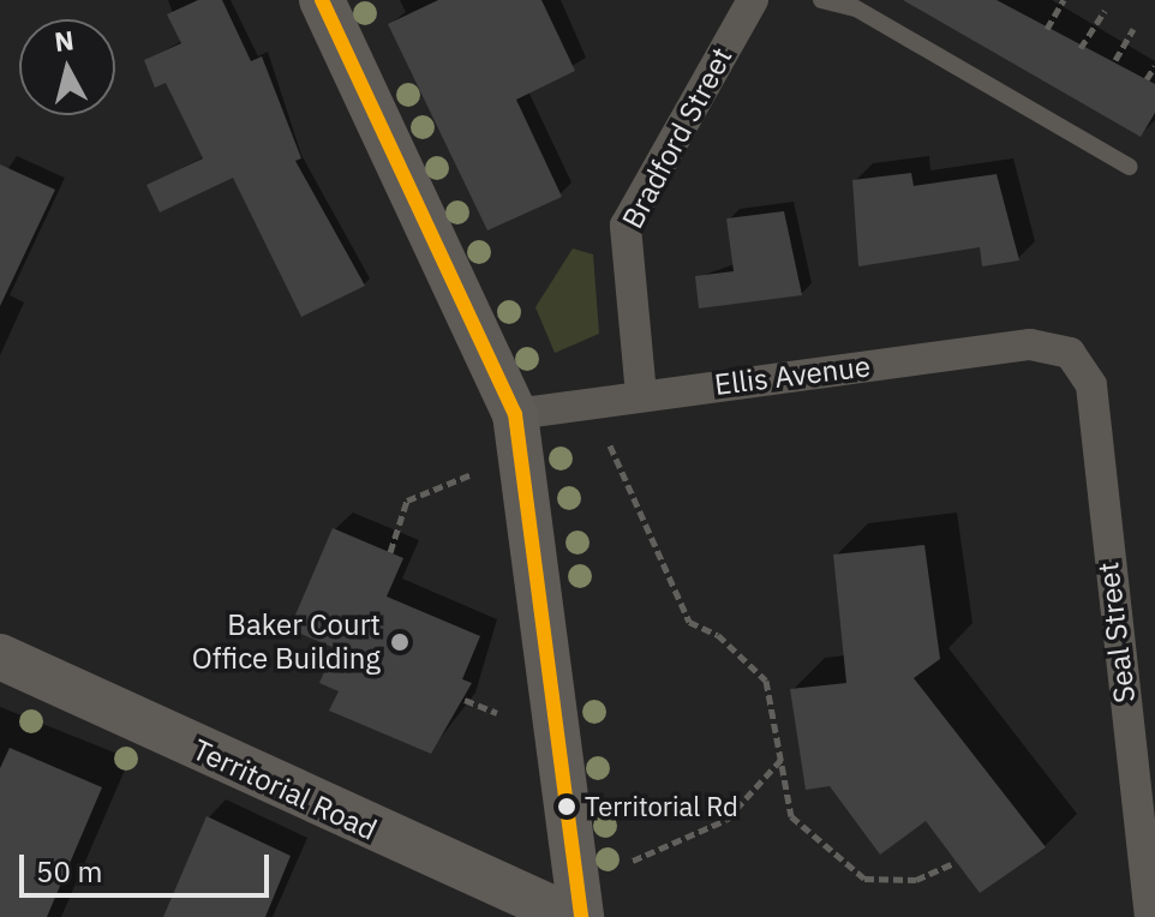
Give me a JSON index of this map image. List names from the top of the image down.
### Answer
{
  "streets": {
    "street": [
      "Bradford Street",
      "Ellis Avenue",
      "Seal Street",
      "Territorial Road"
    ]
  },
  "crossings": [
    ["Bradford Street", "Ellis Avenue"],
    ["Ellis Avenue", "Seal Street"]
  ],
  "places": ["Baker Court Office Building", "Territorial Rd"],
  "scale_bar": "50 m",
  "north": "top"
}
